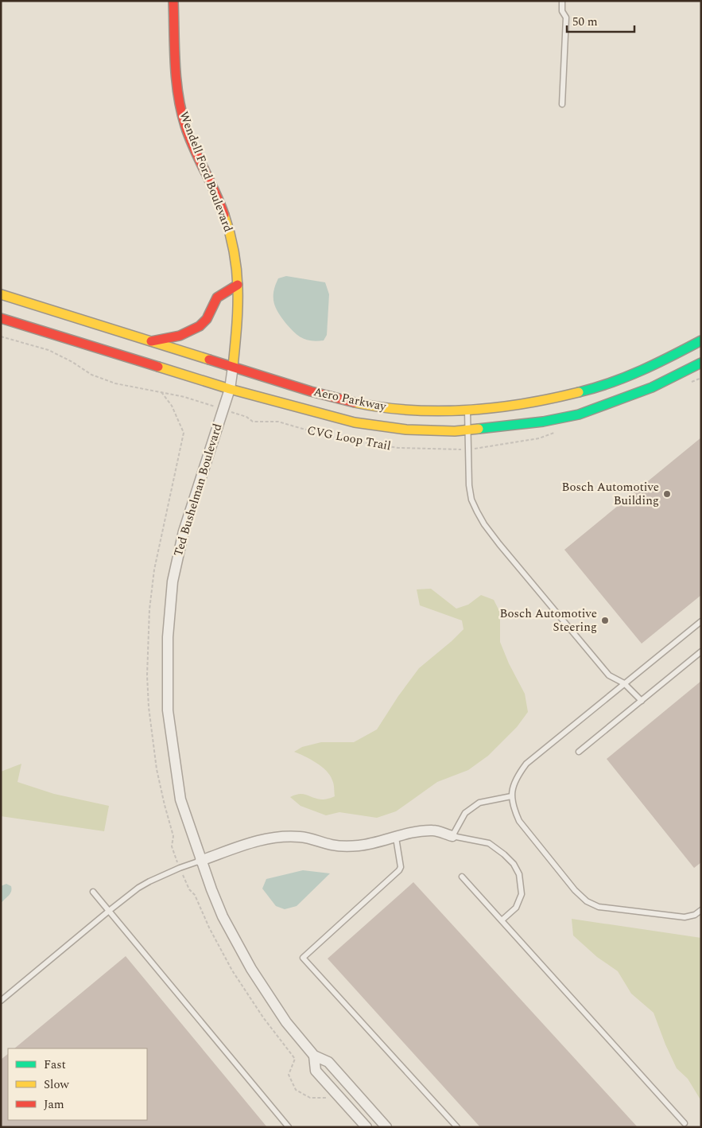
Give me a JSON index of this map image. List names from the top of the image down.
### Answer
{
  "streets": {
    "main road": ["Wendell Ford Boulevard", "Aero Parkway"],
    "street": ["Ted Bushelman Boulevard"],
    "path": ["CVG Loop Trail"]
  },
  "crossings": [
    ["Wendell Ford Boulevard", "Aero Parkway"],
    ["Wendell Ford Boulevard", "Ted Bushelman Boulevard"],
    ["Aero Parkway", "Ted Bushelman Boulevard"]
  ],
  "places": ["Bosch Automotive Building", "Bosch Automotive Steering"],
  "legend": ["Fast", "Slow", "Jam"],
  "scale_bar": "50 m"
}
